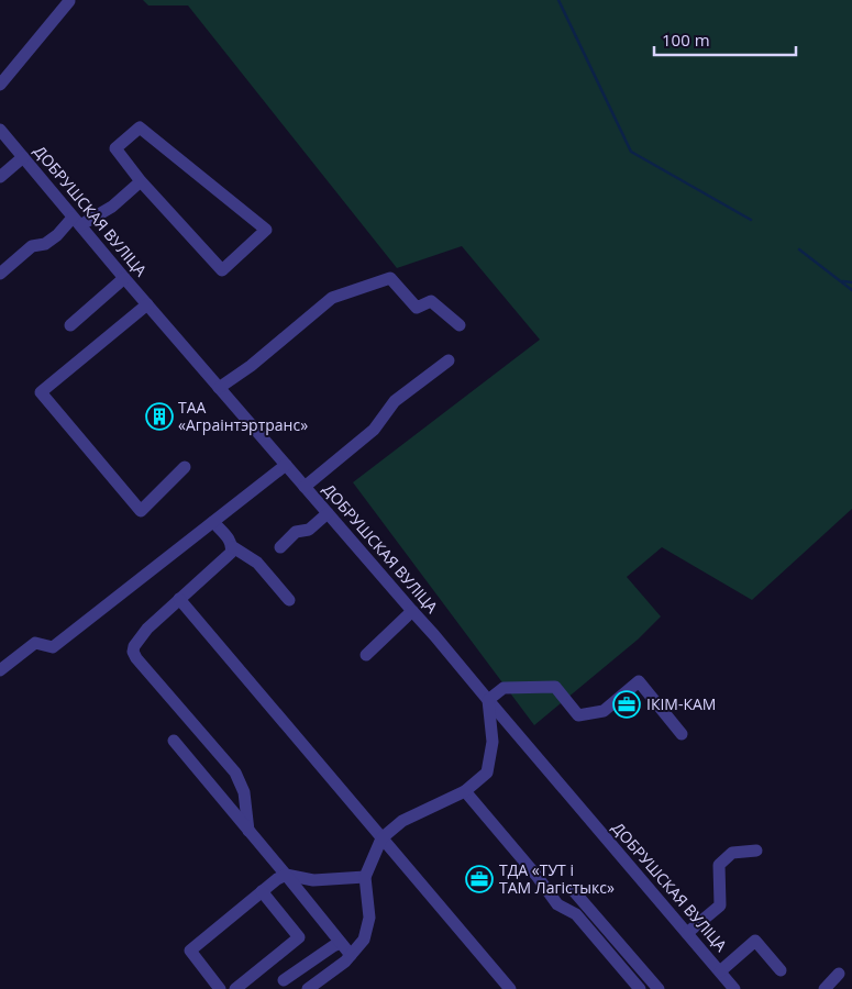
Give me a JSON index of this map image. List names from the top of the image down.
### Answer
{
  "streets": {
    "street": ["ДОБРУШСКАЯ ВУЛІЦА"]
  },
  "places": {
    "building": ["ТАА «Аграінтэртранс»"],
    "office": ["ІКІМ-КАМ", "ТДА «ТУТ і ТАМ Лагістыкс»"]
  },
  "scale_bar": "100 m"
}
